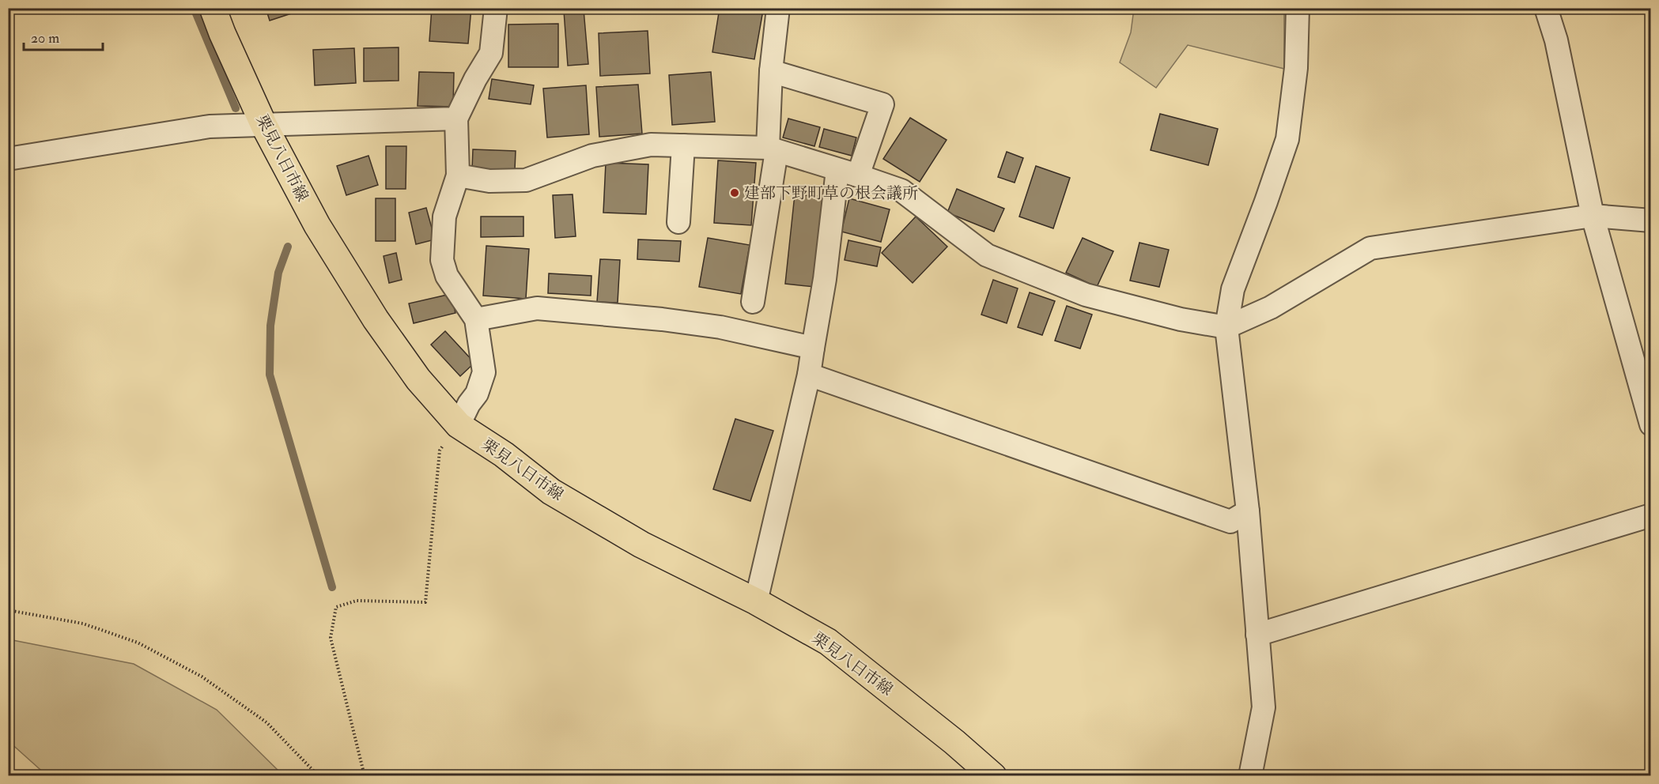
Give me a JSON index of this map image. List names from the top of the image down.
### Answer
{
  "streets": {
    "main road": ["栗見八日市線"]
  },
  "places": ["建部下野町草の根会議所"],
  "scale_bar": "20 m"
}
